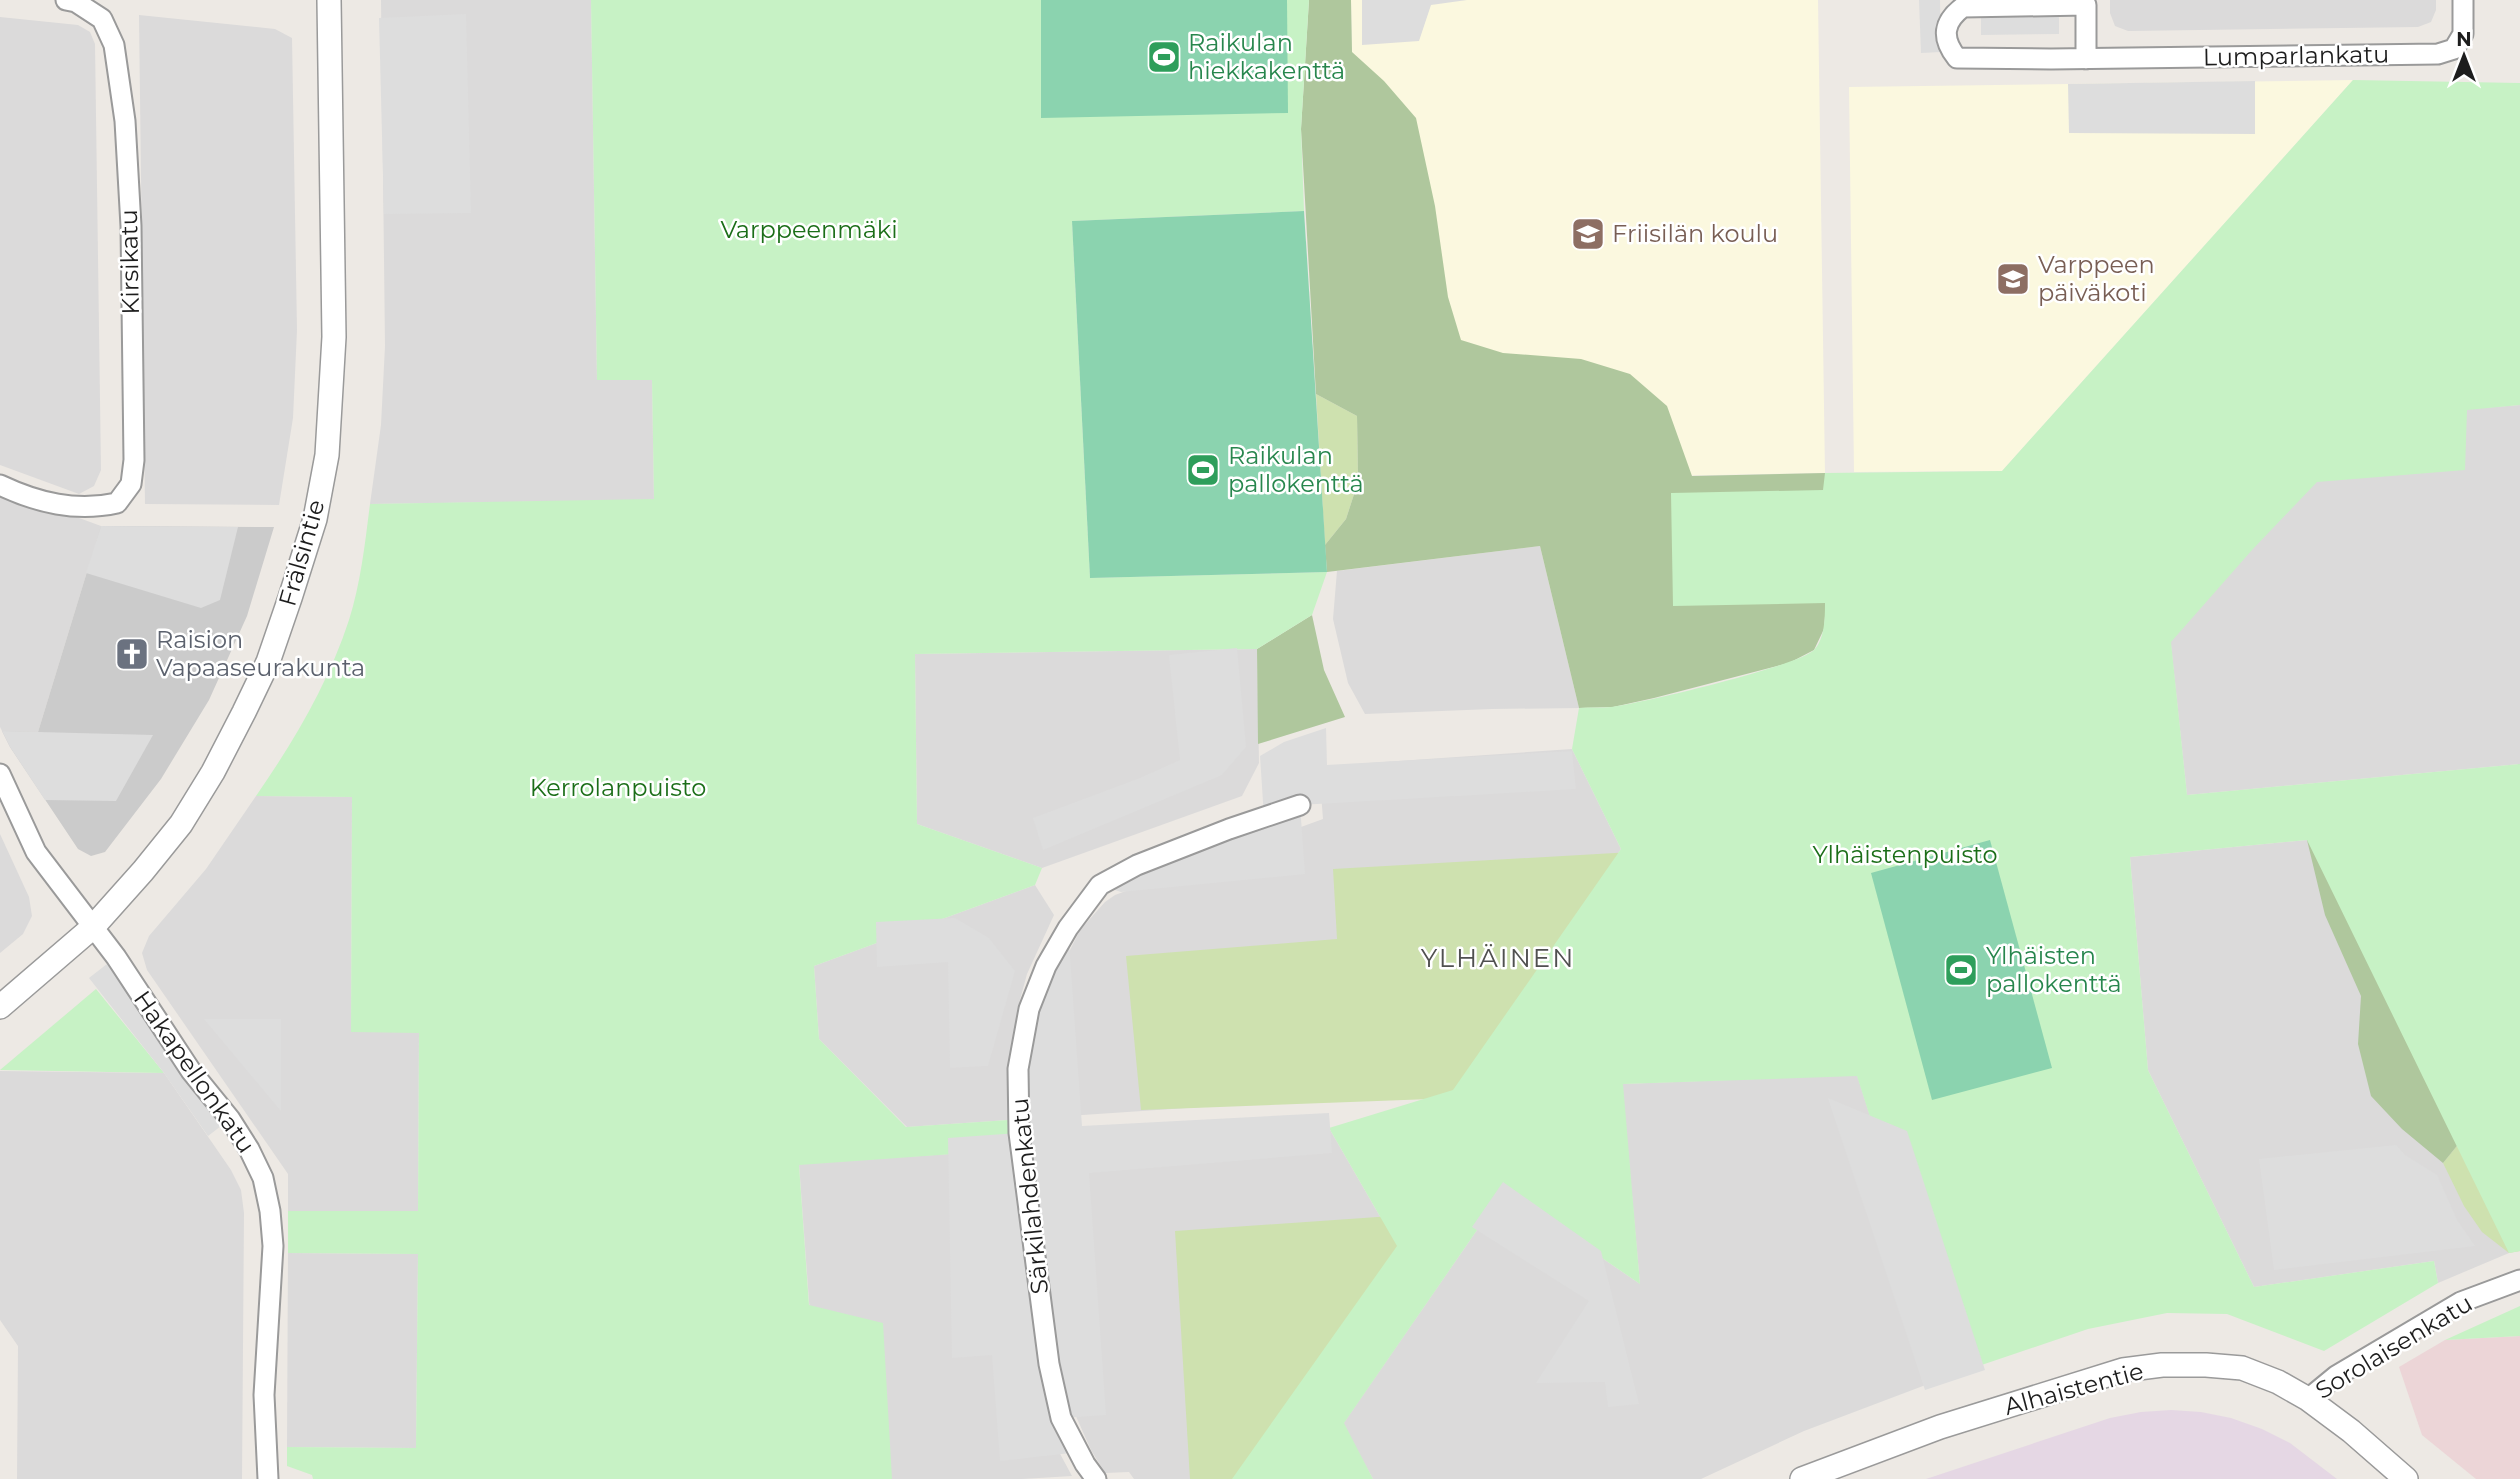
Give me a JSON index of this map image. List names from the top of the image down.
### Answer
{
  "streets": {
    "street": [
      "Lumparlankatu",
      "Kirsikatu",
      "Frälsintie",
      "Hakapellonkatu",
      "Särkilahdenkatu",
      "Sorolaisenkatu",
      "Alhaistentie"
    ]
  },
  "crossings": [
    ["Frälsintie", "Hakapellonkatu"],
    ["Sorolaisenkatu", "Alhaistentie"]
  ],
  "districts": ["YLHÄINEN"],
  "parks": ["Varppeenmäki", "Kerrolanpuisto", "Ylhäistenpuisto"],
  "places": {
    "sports": ["Raikulan hiekkakenttä", "Raikulan pallokenttä", "Ylhäisten pallokenttä"],
    "school or university": ["Friisilän koulu", "Varppeen päiväkoti"],
    "church": ["Raision Vapaaseurakunta"]
  },
  "north": "top"
}
